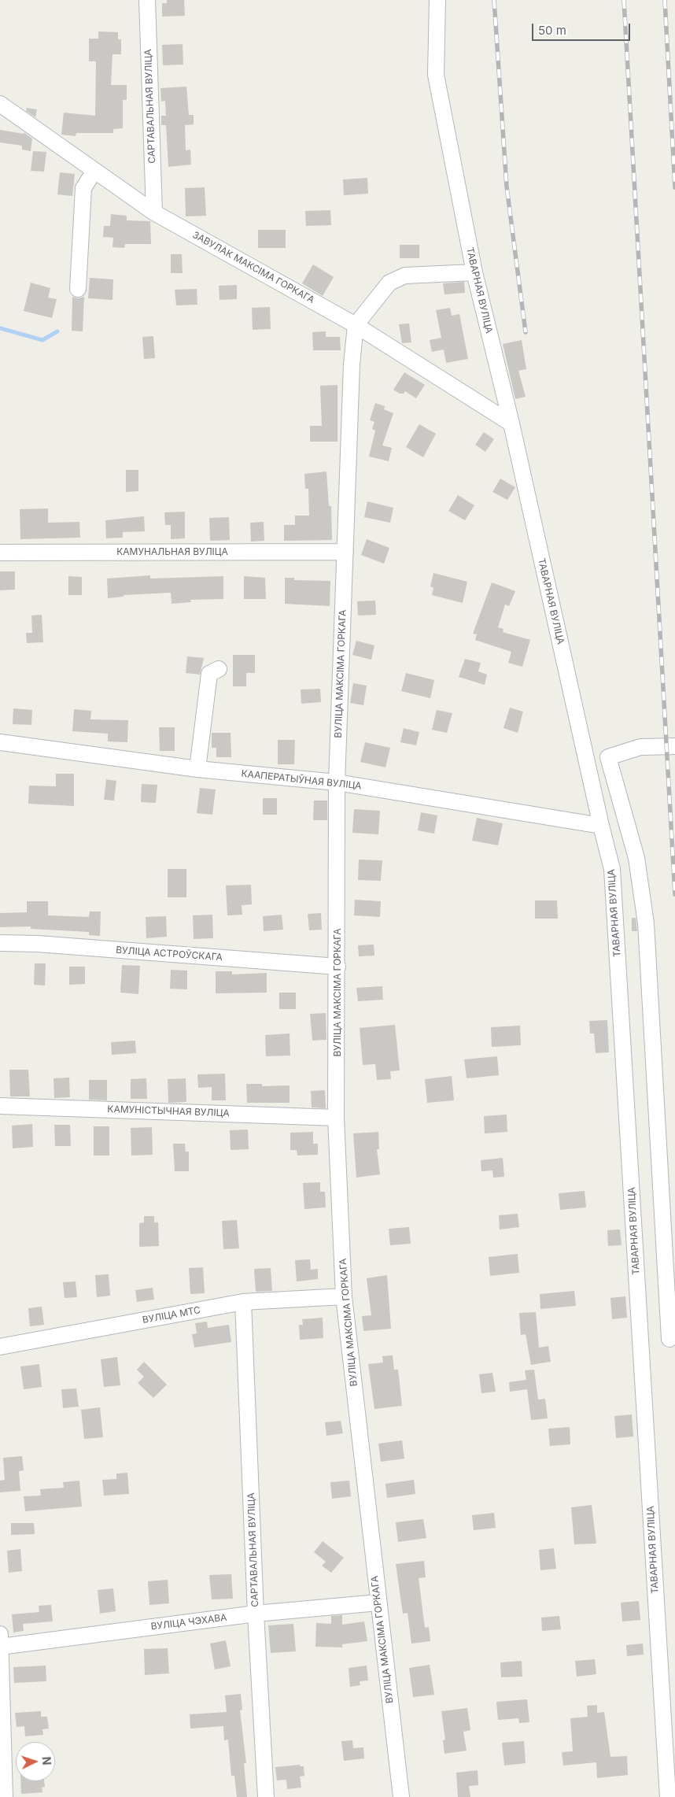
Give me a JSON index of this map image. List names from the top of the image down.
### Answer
{
  "streets": {
    "street": [
      "САРТАВАЛЬНАЯ ВУЛІЦА",
      "ЗАВУЛАК МАКСІМА ГОРКАГА",
      "ТАВАРНАЯ ВУЛІЦА",
      "КАМУНАЛЬНАЯ ВУЛІЦА",
      "ВУЛІЦА МАКСІМА ГОРКАГА",
      "КААПЕРАТЫЎНАЯ ВУЛІЦА",
      "ВУЛІЦА АСТРОЎСКАГА",
      "КАМУНІСТЫЧНАЯ ВУЛІЦА",
      "ВУЛІЦА МТС",
      "ВУЛІЦА ЧЭХАВА"
    ]
  },
  "crossings": [
    ["САРТАВАЛЬНАЯ ВУЛІЦА", "ЗАВУЛАК МАКСІМА ГОРКАГА"],
    ["САРТАВАЛЬНАЯ ВУЛІЦА", "ВУЛІЦА МТС"],
    ["САРТАВАЛЬНАЯ ВУЛІЦА", "ВУЛІЦА ЧЭХАВА"],
    ["ЗАВУЛАК МАКСІМА ГОРКАГА", "ТАВАРНАЯ ВУЛІЦА"],
    ["ЗАВУЛАК МАКСІМА ГОРКАГА", "ВУЛІЦА МАКСІМА ГОРКАГА"],
    ["ТАВАРНАЯ ВУЛІЦА", "КААПЕРАТЫЎНАЯ ВУЛІЦА"],
    ["КАМУНАЛЬНАЯ ВУЛІЦА", "ВУЛІЦА МАКСІМА ГОРКАГА"],
    ["ВУЛІЦА МАКСІМА ГОРКАГА", "КААПЕРАТЫЎНАЯ ВУЛІЦА"],
    ["ВУЛІЦА МАКСІМА ГОРКАГА", "ВУЛІЦА АСТРОЎСКАГА"],
    ["ВУЛІЦА МАКСІМА ГОРКАГА", "КАМУНІСТЫЧНАЯ ВУЛІЦА"],
    ["ВУЛІЦА МАКСІМА ГОРКАГА", "ВУЛІЦА МТС"],
    ["ВУЛІЦА МАКСІМА ГОРКАГА", "ВУЛІЦА ЧЭХАВА"]
  ],
  "scale_bar": "50 m",
  "north": "right"
}
